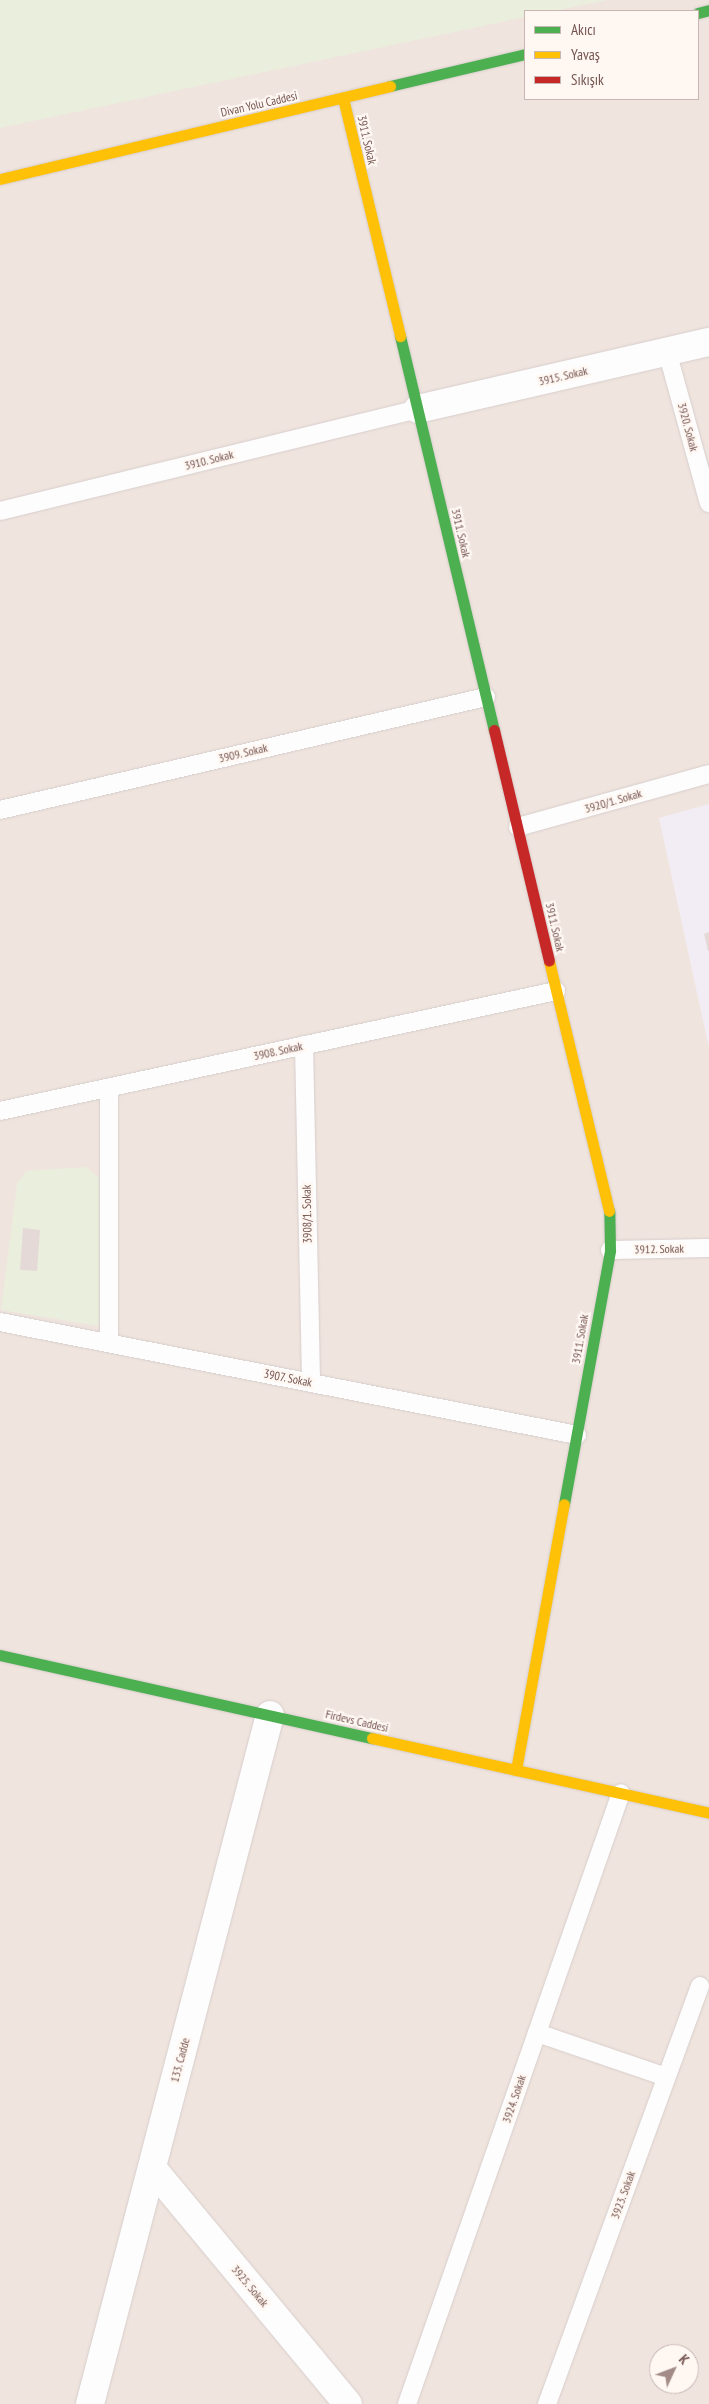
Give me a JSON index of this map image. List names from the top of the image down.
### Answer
{
  "streets": {
    "street": [
      "Divan Yolu Caddesi",
      "3911. Sokak",
      "3915. Sokak",
      "Firdevs Caddesi",
      "133. Cadde",
      "3925. Sokak"
    ],
    "lane": [
      "3920. Sokak",
      "3910. Sokak",
      "3909. Sokak",
      "3920/1. Sokak",
      "3908. Sokak",
      "3908/1. Sokak",
      "3912. Sokak",
      "3907. Sokak",
      "3924. Sokak",
      "3923. Sokak"
    ]
  },
  "crossings": [
    ["Divan Yolu Caddesi", "3911. Sokak"],
    ["3911. Sokak", "3915. Sokak"],
    ["3911. Sokak", "3910. Sokak"],
    ["3911. Sokak", "3909. Sokak"],
    ["3911. Sokak", "3920/1. Sokak"],
    ["3911. Sokak", "3908. Sokak"],
    ["3911. Sokak", "3912. Sokak"],
    ["3911. Sokak", "3907. Sokak"],
    ["3911. Sokak", "Firdevs Caddesi"],
    ["3915. Sokak", "3920. Sokak"],
    ["3915. Sokak", "3910. Sokak"],
    ["3908. Sokak", "3908/1. Sokak"],
    ["3908/1. Sokak", "3907. Sokak"],
    ["Firdevs Caddesi", "133. Cadde"],
    ["Firdevs Caddesi", "3924. Sokak"],
    ["133. Cadde", "3925. Sokak"]
  ],
  "legend": ["Akıcı", "Yavaş", "Sıkışık"],
  "north": "top right"
}
